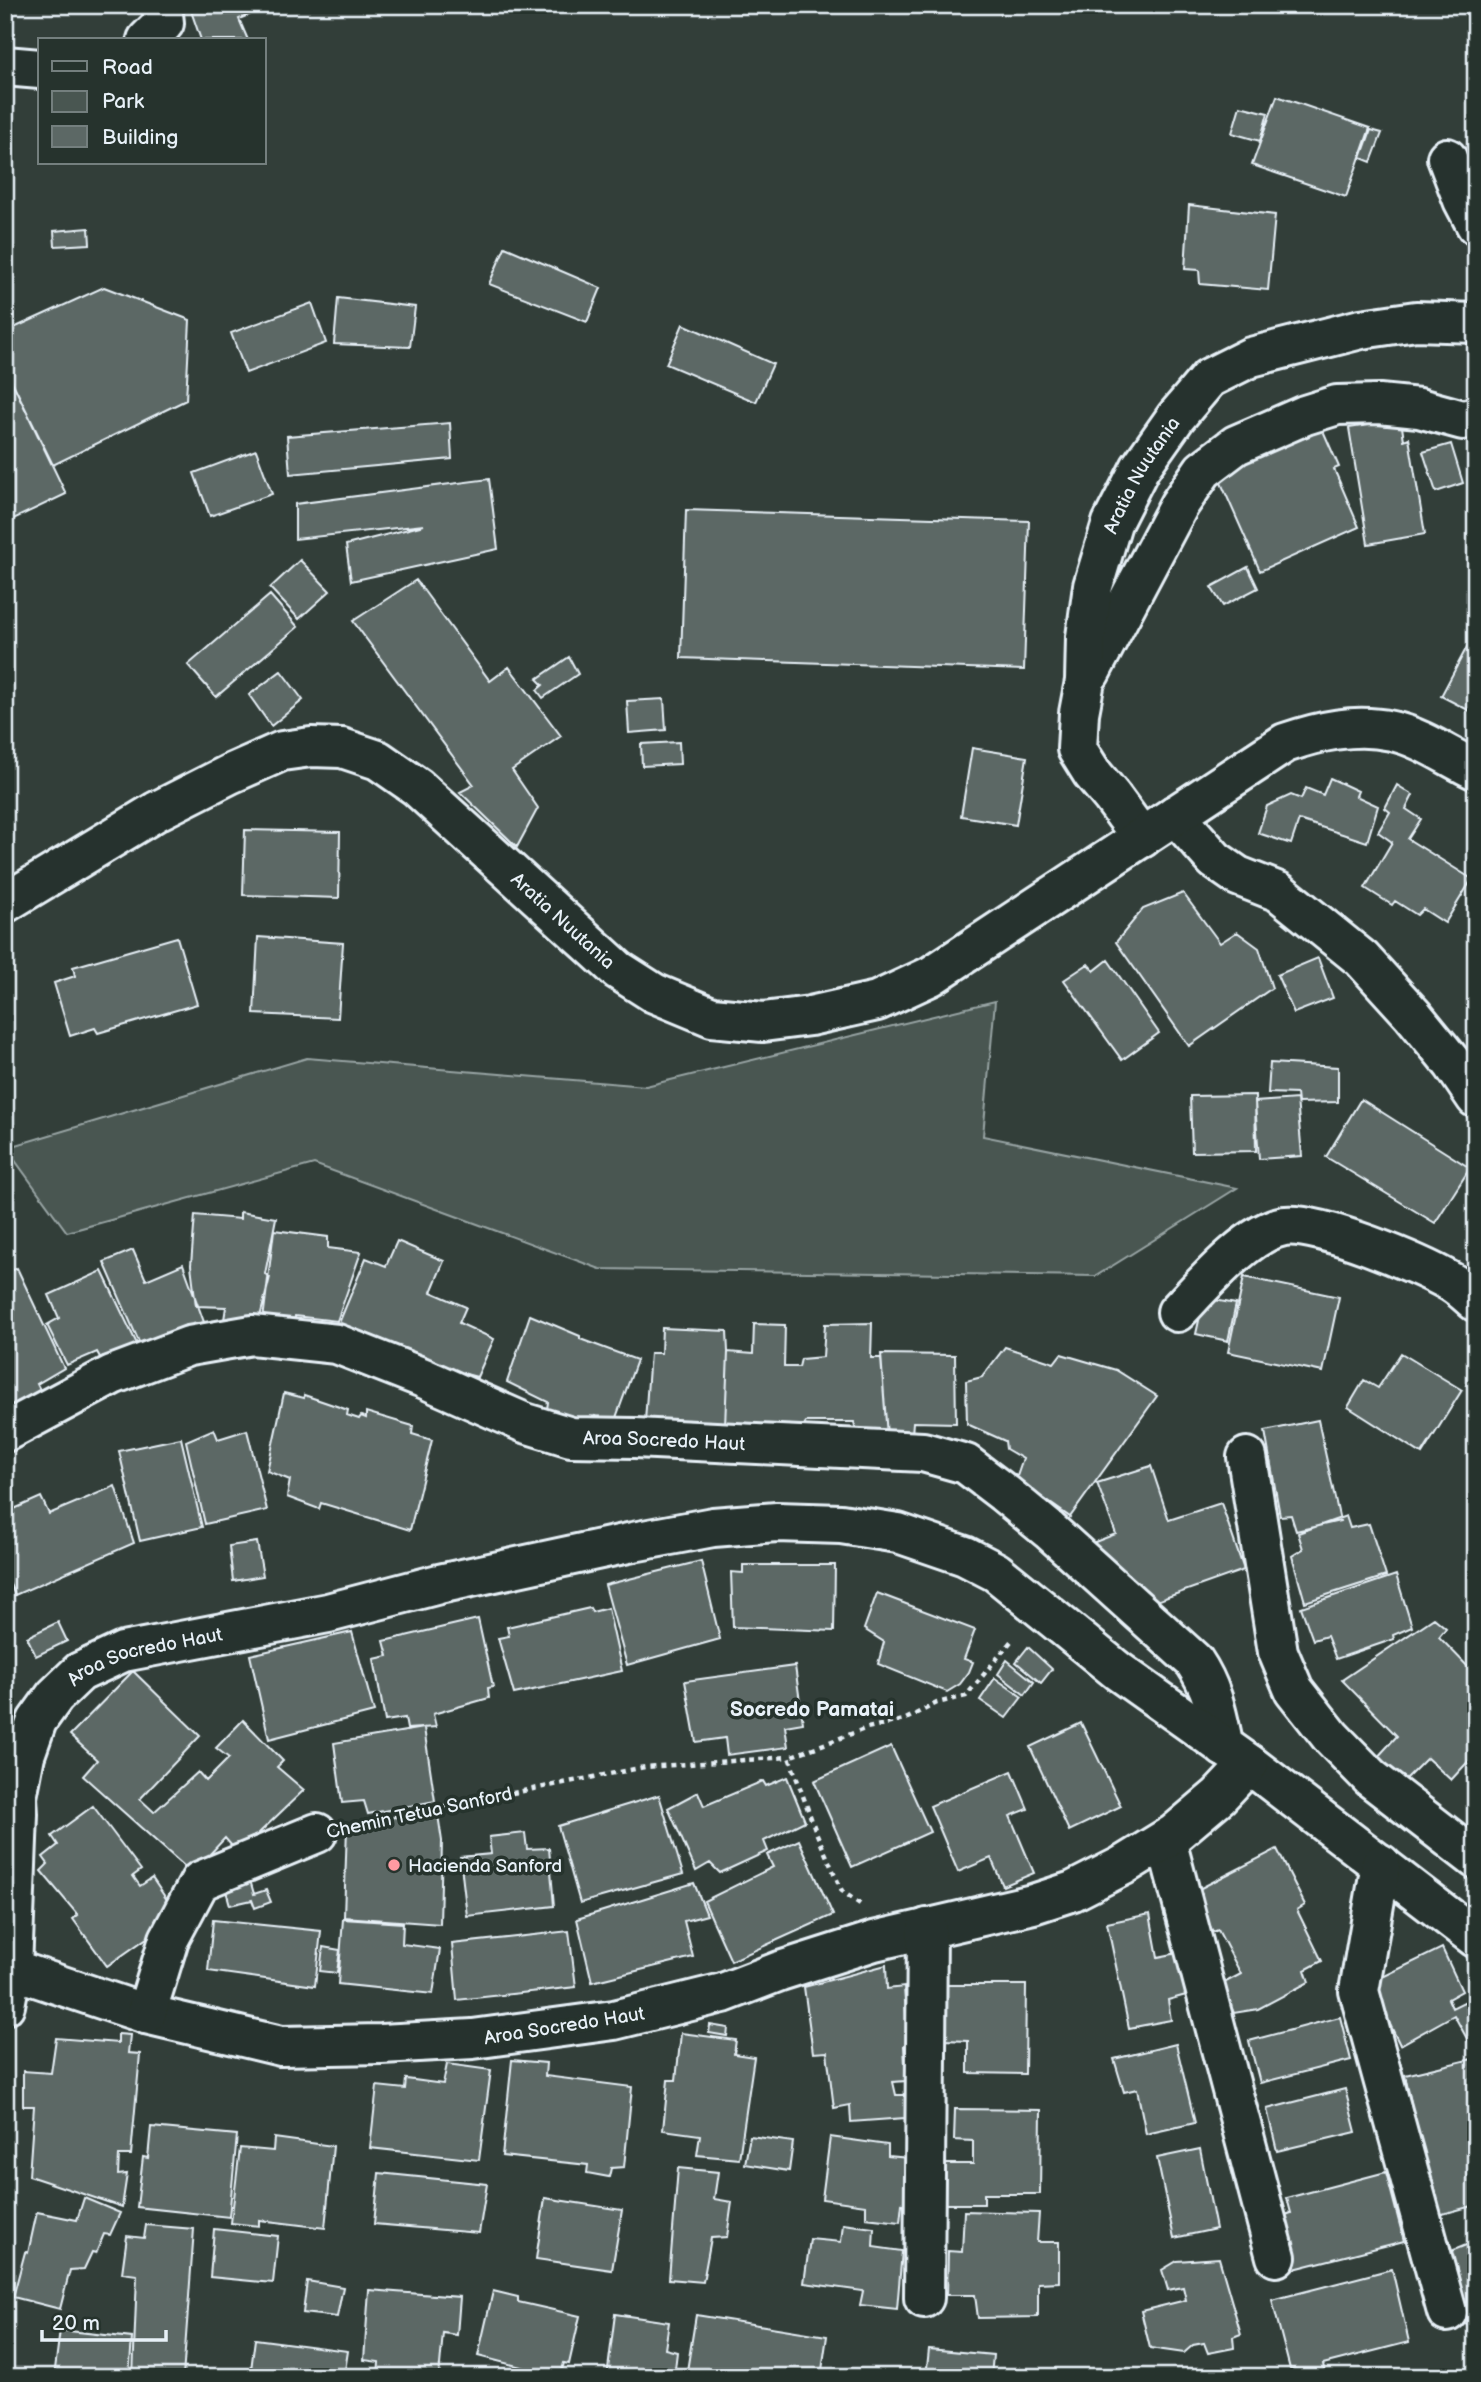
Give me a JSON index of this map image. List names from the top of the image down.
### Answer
{
  "streets": {
    "street": ["Aratia Nuutania", "Aroa Socredo Haut", "Chemin Tetua Sanford"]
  },
  "crossings": [
    ["Aroa Socredo Haut", "Chemin Tetua Sanford"]
  ],
  "districts": ["Socredo Pamatai"],
  "places": ["Hacienda Sanford"],
  "legend": ["Road", "Park", "Building"],
  "scale_bar": "20 m"
}
